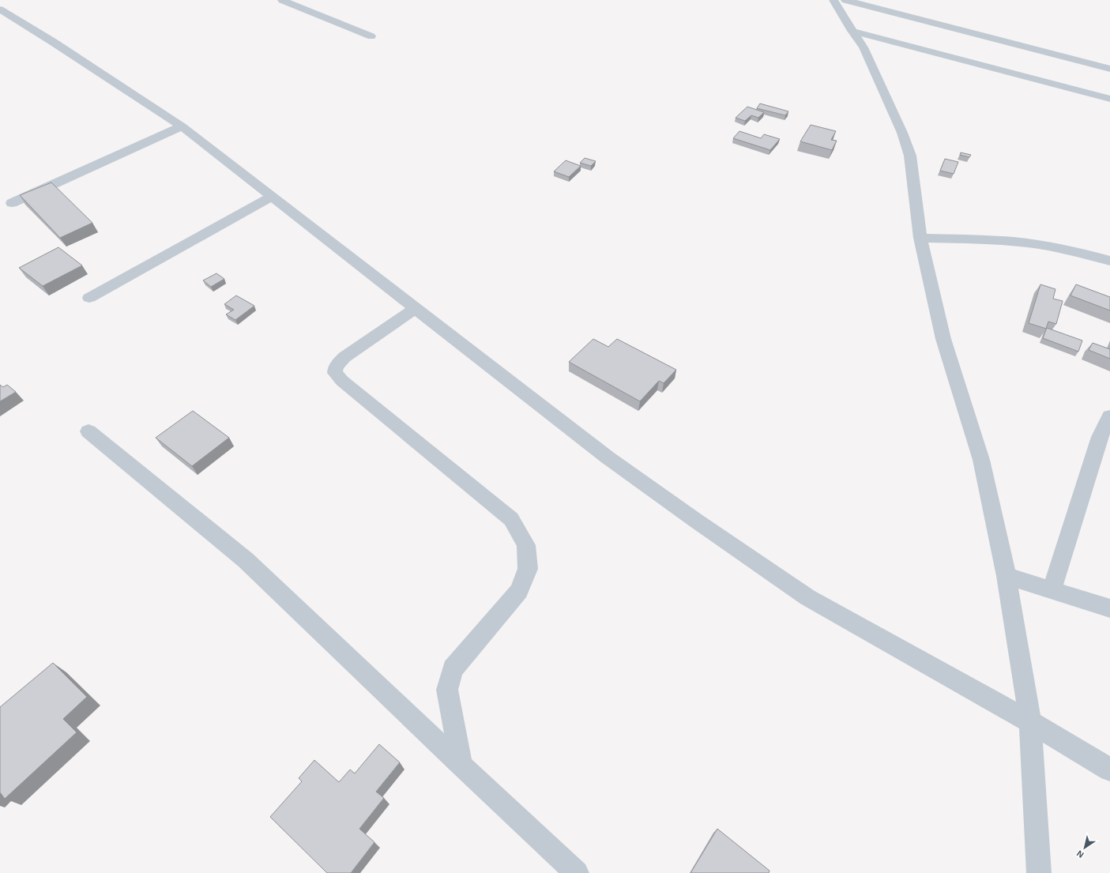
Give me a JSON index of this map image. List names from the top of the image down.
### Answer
{
  "north": "bottom left"
}
